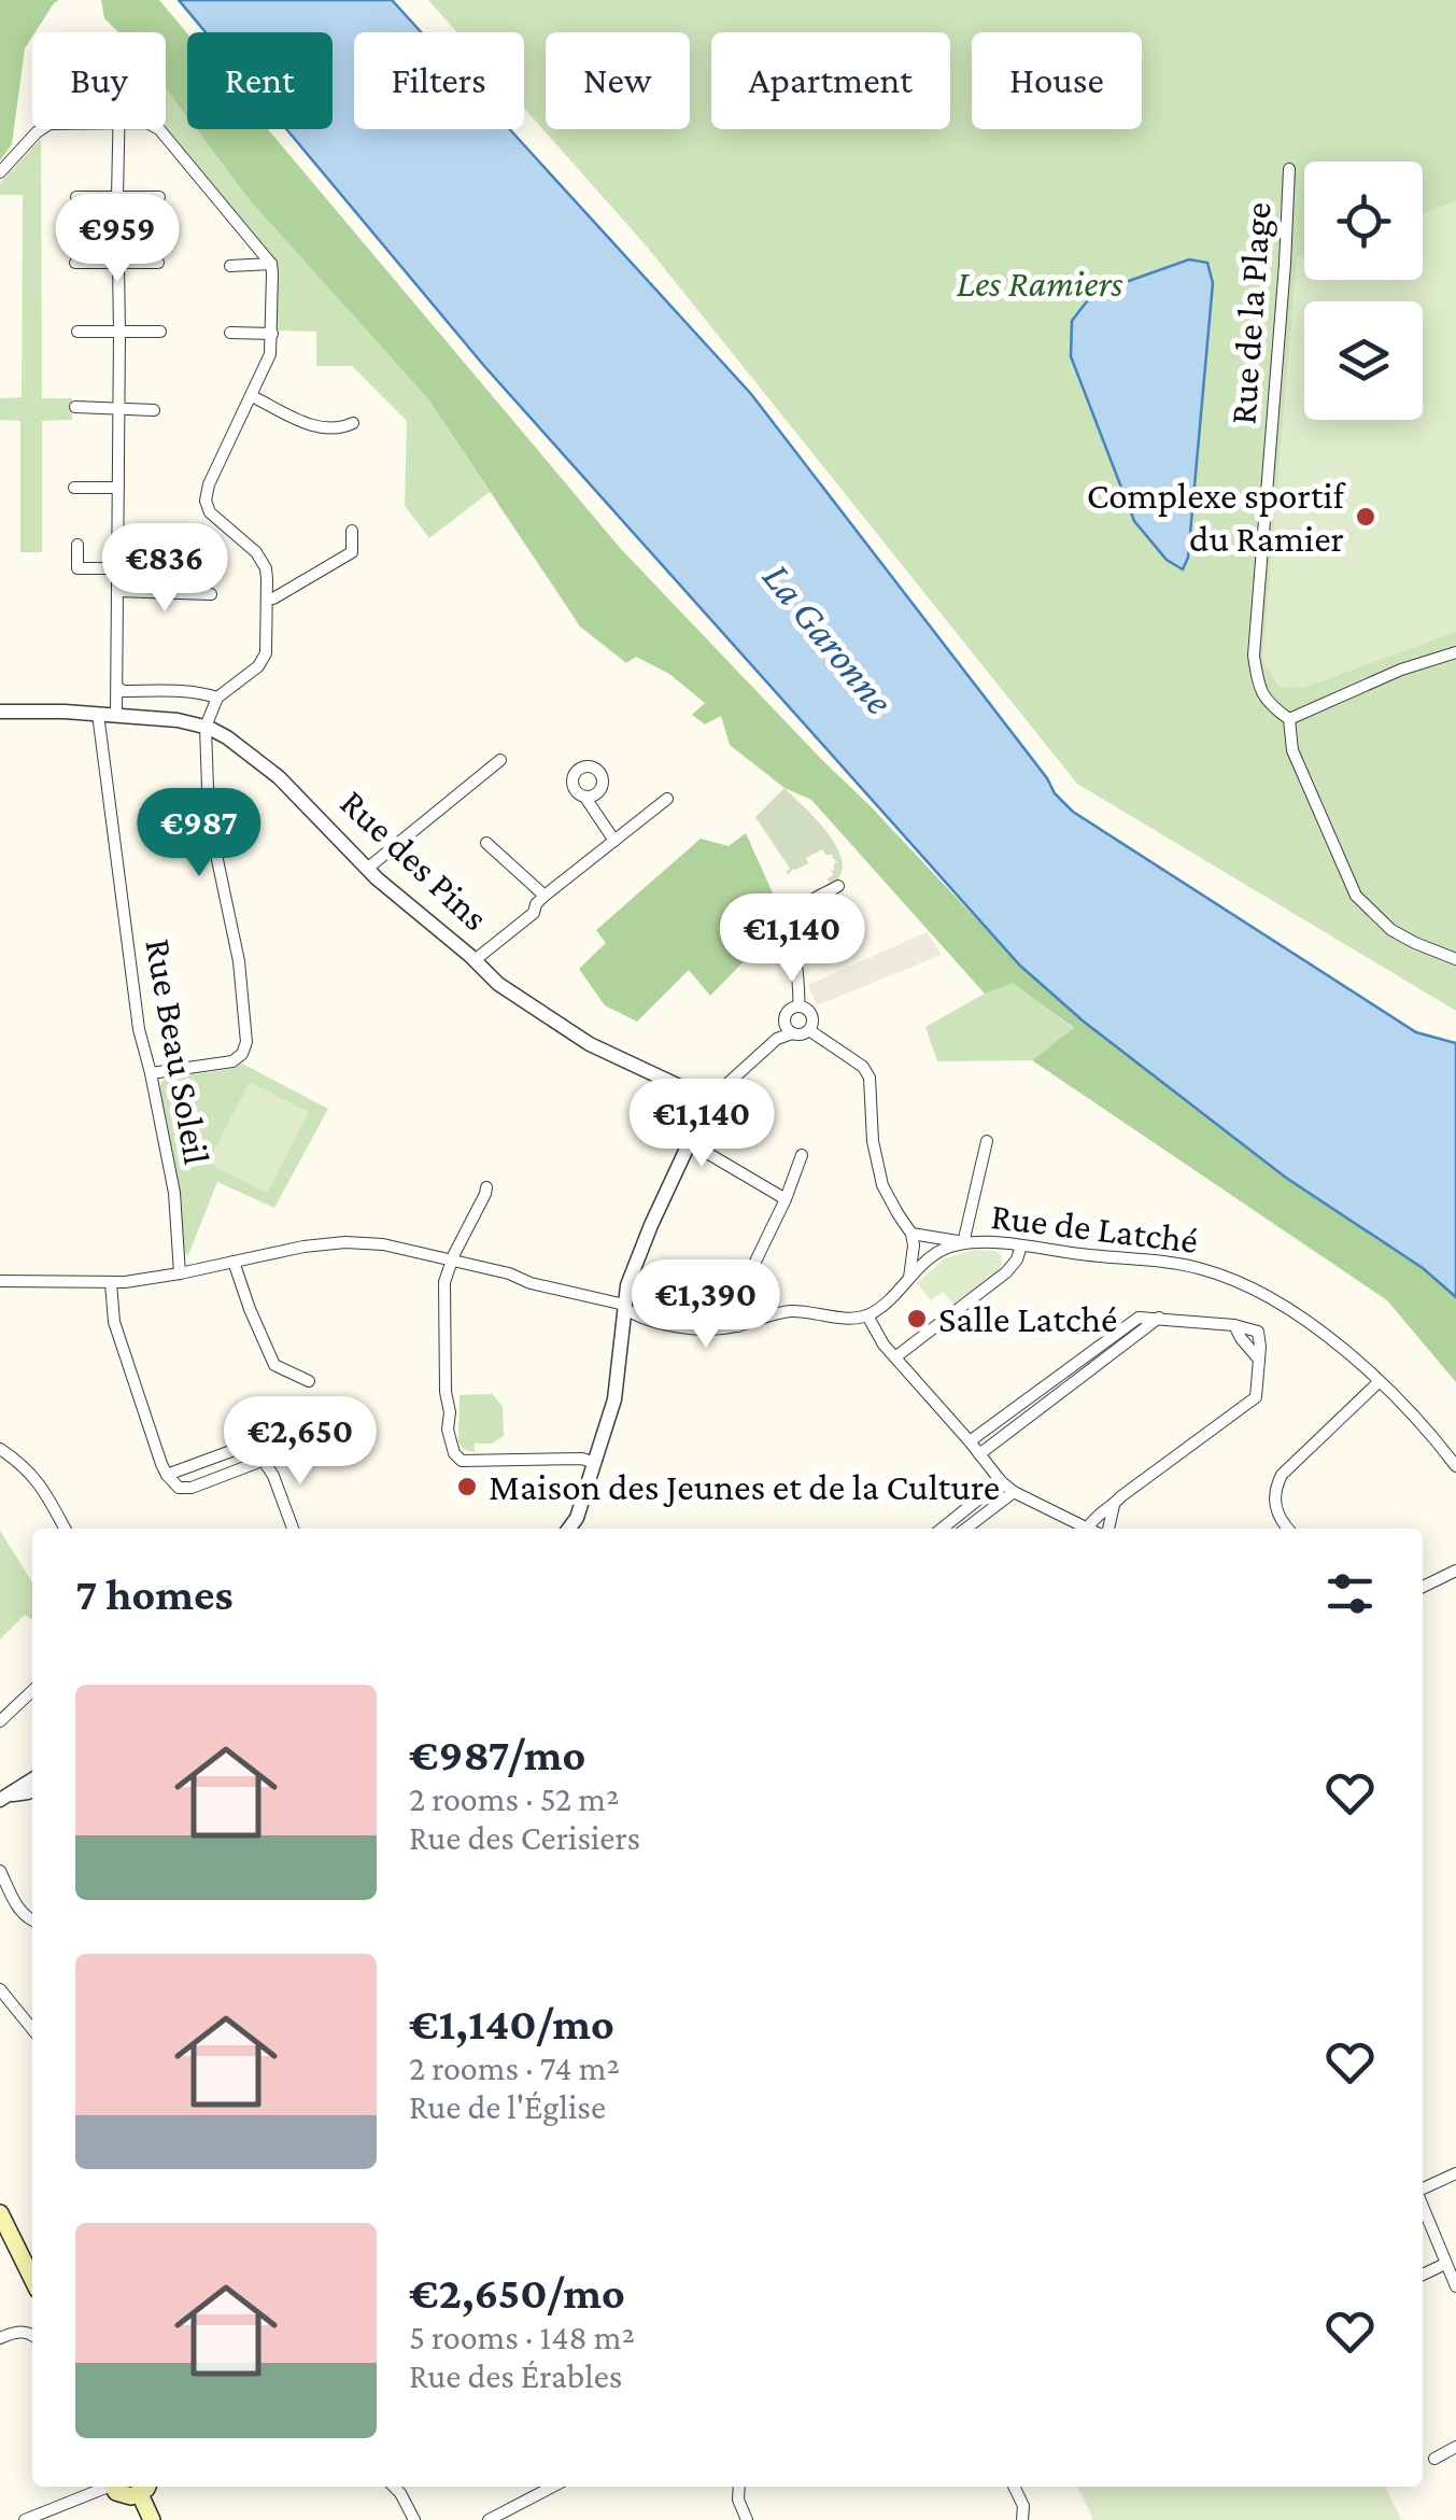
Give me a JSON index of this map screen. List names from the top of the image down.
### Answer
{
  "streets": {
    "street": [
      "Rue de la Plage",
      "Rue des Pins",
      "Rue Beau Soleil",
      "Rue de Latché"
    ]
  },
  "crossings": [
    ["Rue des Pins", "Rue Beau Soleil"]
  ],
  "water": ["La Garonne"],
  "parks": ["Les Ramiers"],
  "places": ["Complexe sportif du Ramier", "Salle Latché", "Maison des Jeunes et de la Culture"],
  "page": {
    "chip": [
      "Buy",
      "Rent",
      "Filters",
      "New",
      "Apartment",
      "House"
    ],
    "price": [
      "€959",
      "€836",
      "€987",
      "€1,140",
      "€1,140",
      "€1,390",
      "€2,650"
    ],
    "heading": "7 homes",
    "list": [
      {
        "name": "€987/mo",
        "note": "2 rooms · 52 m² · Rue des Cerisiers"
      },
      {
        "name": "€1,140/mo",
        "note": "2 rooms · 74 m² · Rue de l'Église"
      },
      {
        "name": "€2,650/mo",
        "note": "5 rooms · 148 m² · Rue des Érables"
      }
    ]
  }
}
